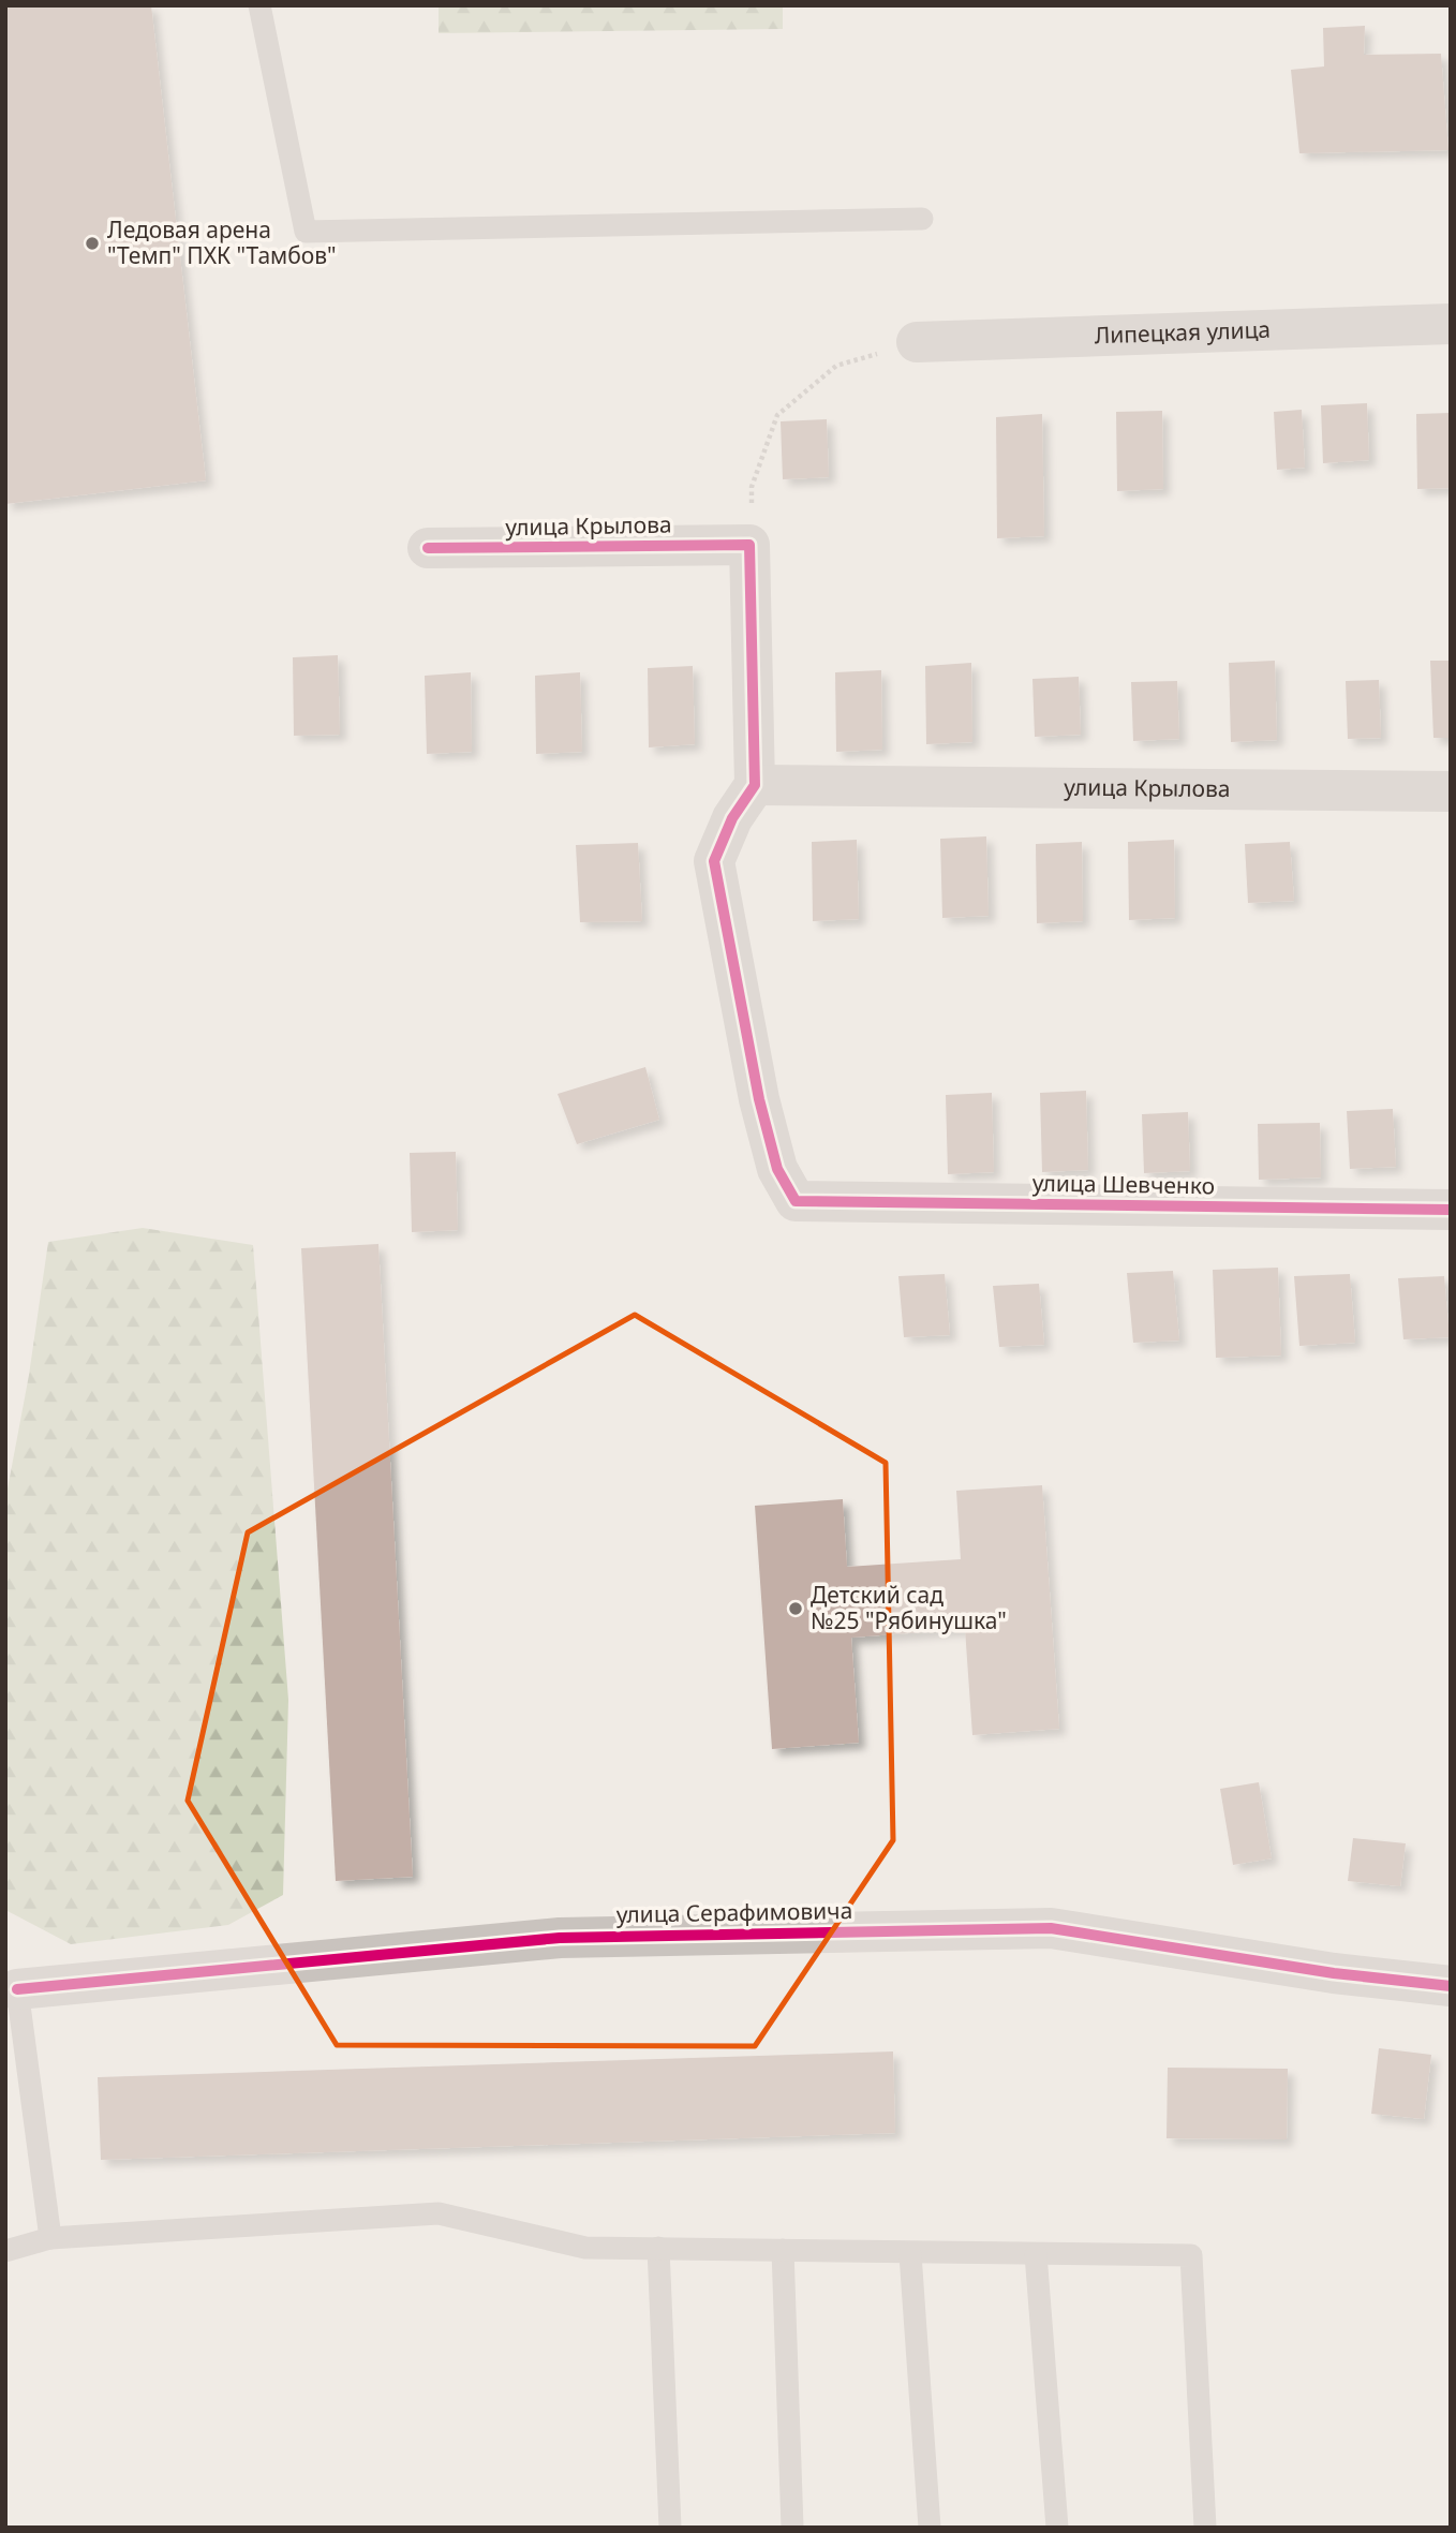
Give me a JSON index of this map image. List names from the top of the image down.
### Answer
{
  "streets": {
    "street": [
      "Липецкая улица",
      "улица Крылова",
      "улица Шевченко",
      "улица Серафимовича"
    ]
  },
  "crossings": [
    ["улица Крылова", "улица Шевченко"]
  ],
  "places": ["Ледовая арена \"Темп\" ПХК \"Тамбов\"", "Детский сад №25 \"Рябинушка\""]
}
